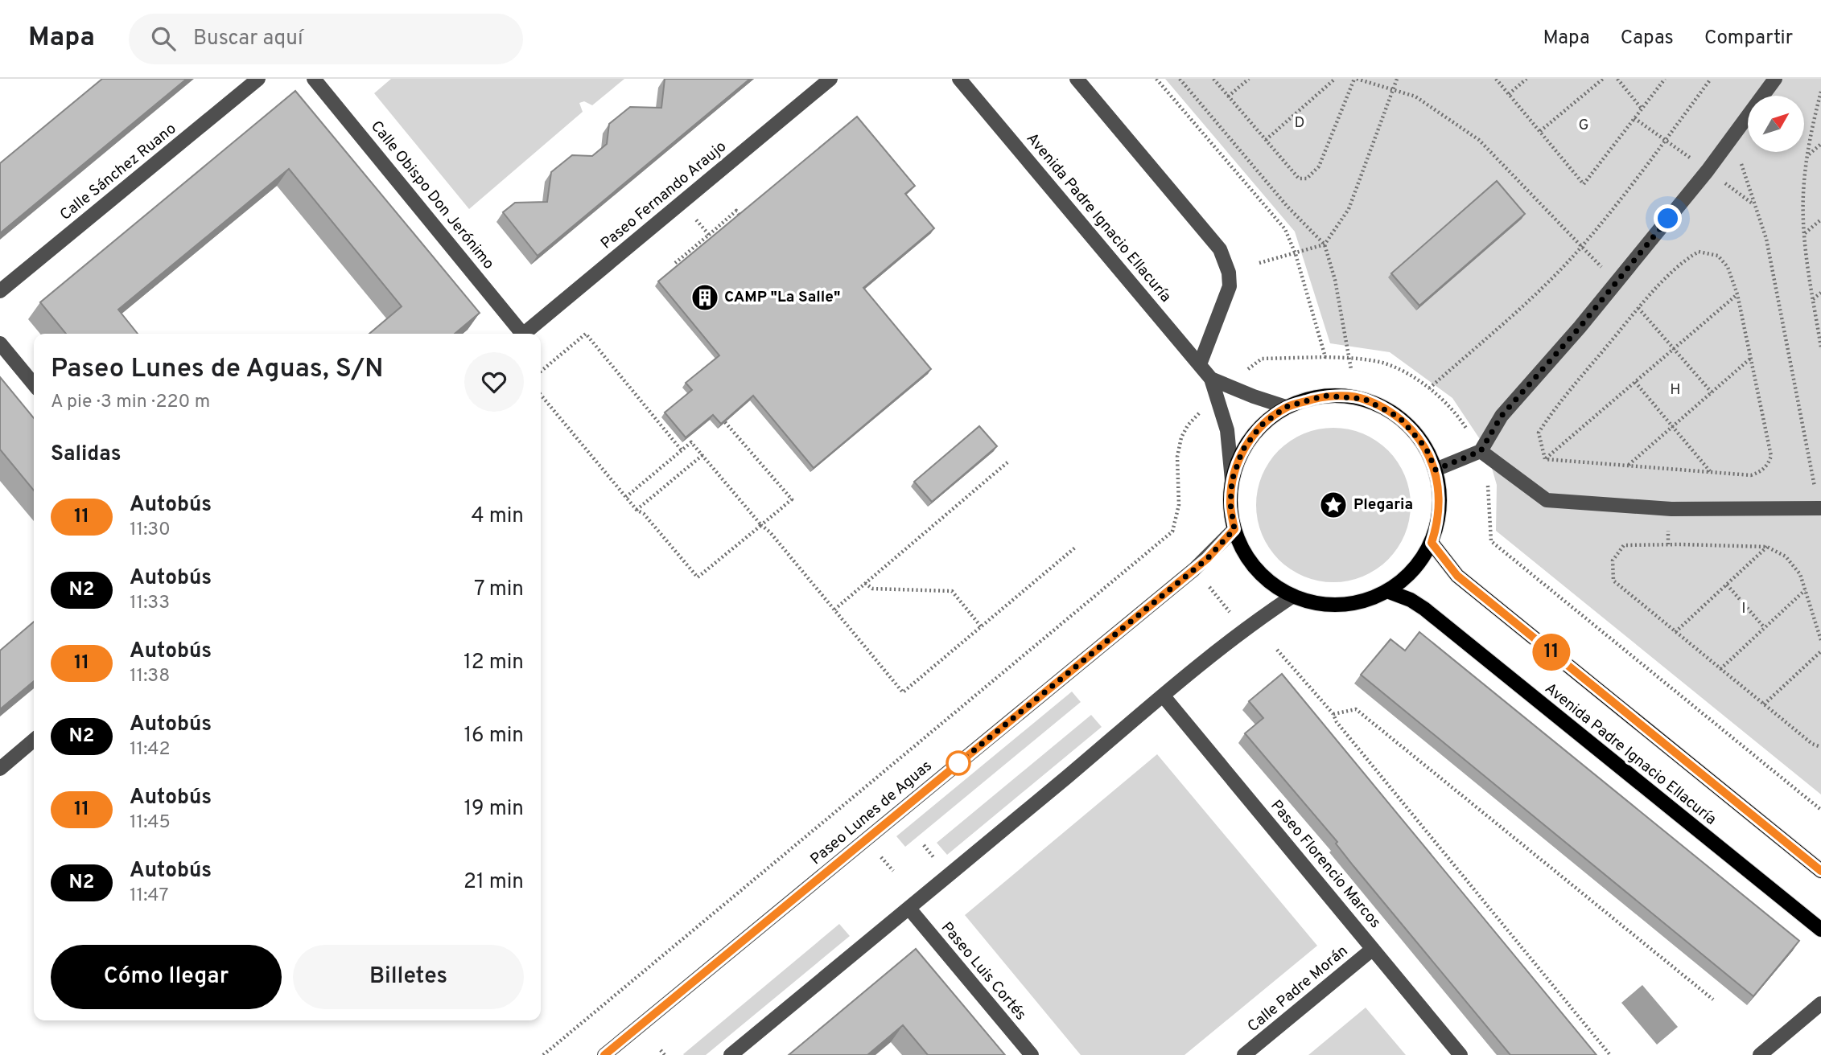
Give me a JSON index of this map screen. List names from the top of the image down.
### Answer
{
  "streets": {
    "main road": ["Avenida Padre Ignacio Ellacuría"],
    "street": [
      "Calle Sánchez Ruano",
      "Calle Obispo Don Jerónimo",
      "Paseo Fernando Araujo",
      "Paseo Lunes de Aguas",
      "Paseo Florencio Marcos",
      "Paseo Luis Cortés",
      "Calle Padre Morán"
    ]
  },
  "crossings": [
    ["Paseo Florencio Marcos", "Calle Padre Morán"]
  ],
  "parks": [
    "D",
    "G",
    "H",
    "I"
  ],
  "places": {
    "building": ["CAMP \"La Salle\""],
    "place": ["Plegaria"]
  },
  "lines": ["bus line 11"],
  "north": "top right",
  "page": {
    "header": "Mapa",
    "search": "Buscar aquí",
    "nav": ["Mapa", "Capas", "Compartir"],
    "on_map": "11",
    "heading": [
      ["Paseo Lunes de Aguas, S/N", "A pie · 3 min · 220 m"],
      "Salidas"
    ],
    "list": [
      {
        "mark": "11",
        "name": "Autobús",
        "note": "11:30",
        "value": "4 min"
      },
      {
        "mark": "N2",
        "name": "Autobús",
        "note": "11:33",
        "value": "7 min"
      },
      {
        "mark": "11",
        "name": "Autobús",
        "note": "11:38",
        "value": "12 min"
      },
      {
        "mark": "N2",
        "name": "Autobús",
        "note": "11:42",
        "value": "16 min"
      },
      {
        "mark": "11",
        "name": "Autobús",
        "note": "11:45",
        "value": "19 min"
      },
      {
        "mark": "N2",
        "name": "Autobús",
        "note": "11:47",
        "value": "21 min"
      }
    ],
    "buttons": ["Cómo llegar", "Billetes"]
  }
}
